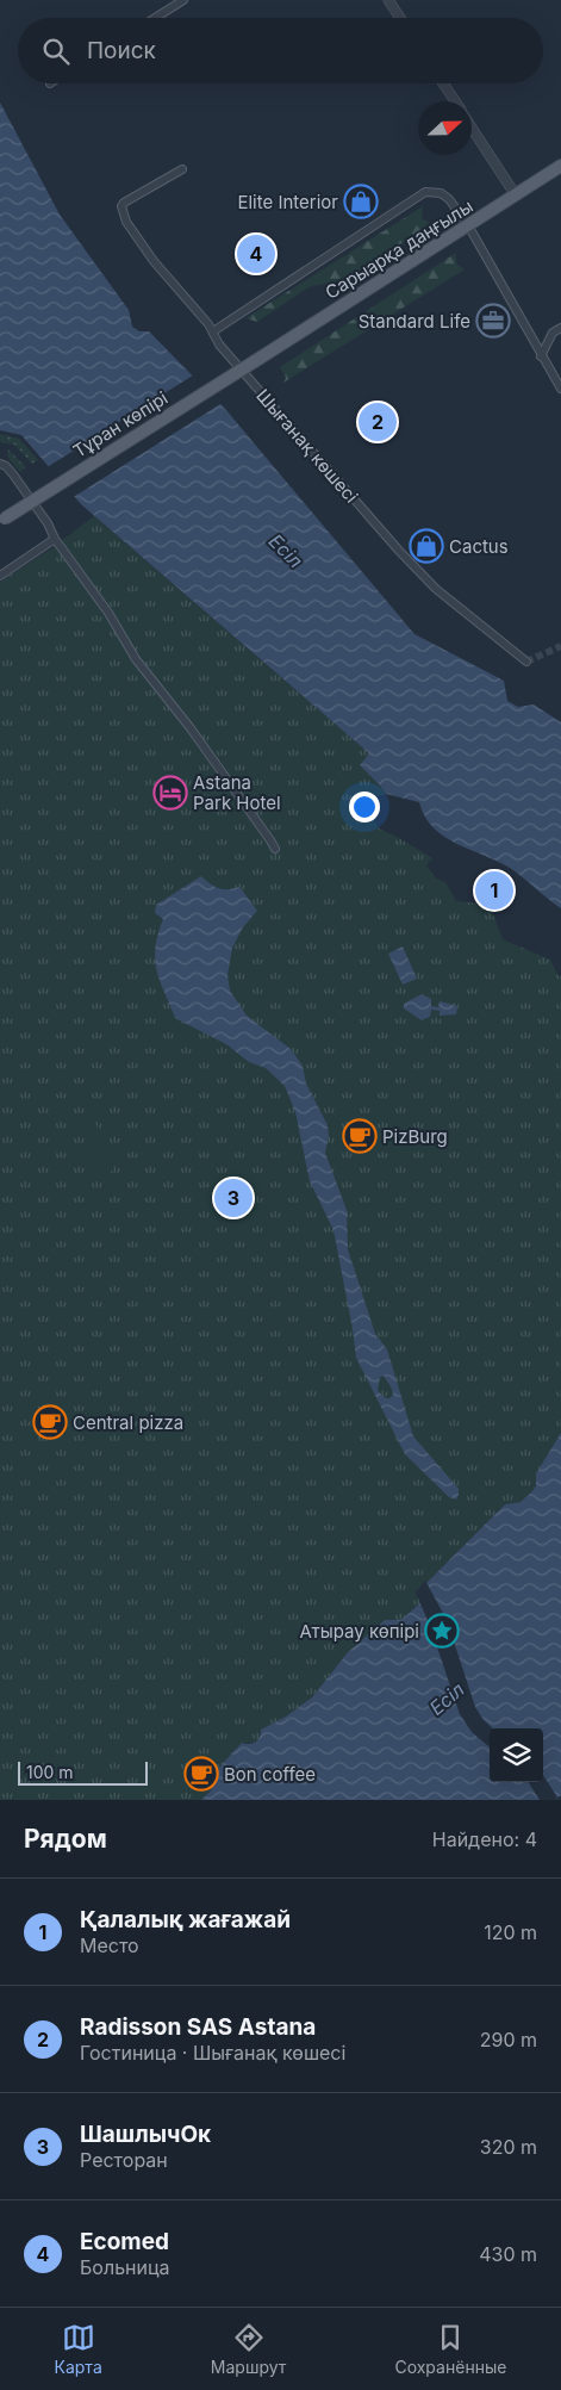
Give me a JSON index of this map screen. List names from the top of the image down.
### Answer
{
  "streets": {
    "main road": ["Сарыарқа даңғылы", "Тұран көпірі"],
    "street": ["Шығанақ көшесі"]
  },
  "crossings": [
    ["Сарыарқа даңғылы", "Тұран көпірі"]
  ],
  "water": ["Есіл"],
  "places": {
    "shop": ["Elite Interior", "Cactus"],
    "office": ["Standard Life"],
    "hotel": ["Astana Park Hotel"],
    "cafe": ["PizBurg", "Central pizza", "Bon coffee"],
    "place": ["Атырау көпірі"]
  },
  "scale_bar": "100 m",
  "north": "right",
  "page": {
    "search": "Поиск",
    "pins": [
      "4",
      "2",
      "1",
      "3"
    ],
    "scale": "100 m",
    "heading": ["Рядом", "Найдено: 4"],
    "list": [
      {
        "mark": "1",
        "name": "Қалалық жағажай",
        "note": "Место",
        "value": "120 m"
      },
      {
        "mark": "2",
        "name": "Radisson SAS Astana",
        "note": "Гостиница · Шығанақ көшесі",
        "value": "290 m"
      },
      {
        "mark": "3",
        "name": "ШашлычОк",
        "note": "Ресторан",
        "value": "320 m"
      },
      {
        "mark": "4",
        "name": "Ecomed",
        "note": "Больница",
        "value": "430 m"
      }
    ],
    "nav": ["Карта", "Маршрут", "Сохранённые"]
  }
}
